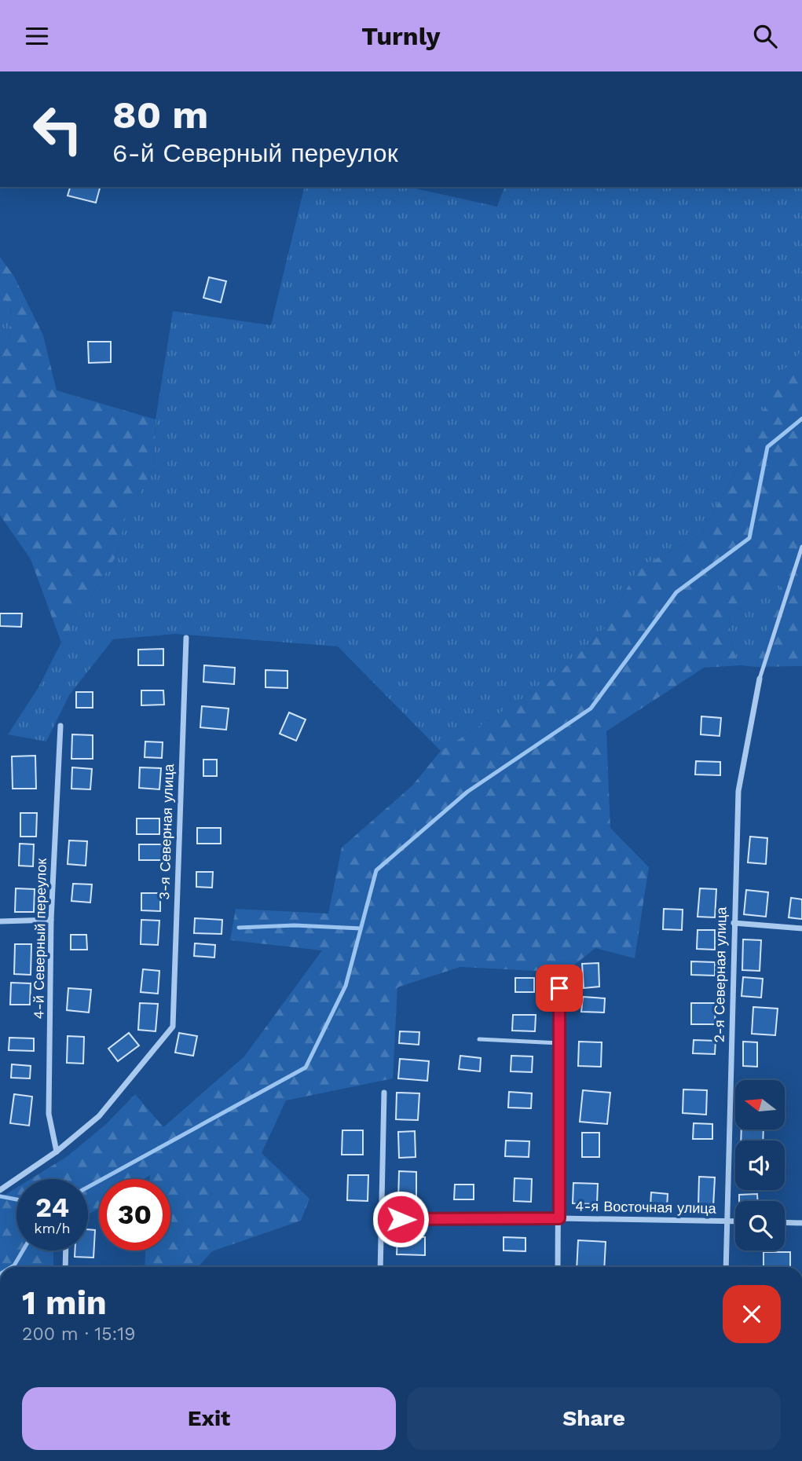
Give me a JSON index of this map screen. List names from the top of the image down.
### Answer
{
  "streets": {
    "street": [
      "3-я Северная улица",
      "4-й Северный переулок",
      "2-я Северная улица",
      "4-я Восточная улица"
    ]
  },
  "crossings": [
    ["3-я Северная улица", "4-й Северный переулок"],
    ["2-я Северная улица", "4-я Восточная улица"]
  ],
  "north": "left",
  "page": {
    "header": "Turnly",
    "turn": ["80 m", "6-й Северный переулок"],
    "speed": "24 km/h",
    "limit": "30",
    "heading": ["1 min", "200 m · 15:19"],
    "buttons": ["Exit", "Share"]
  }
}
